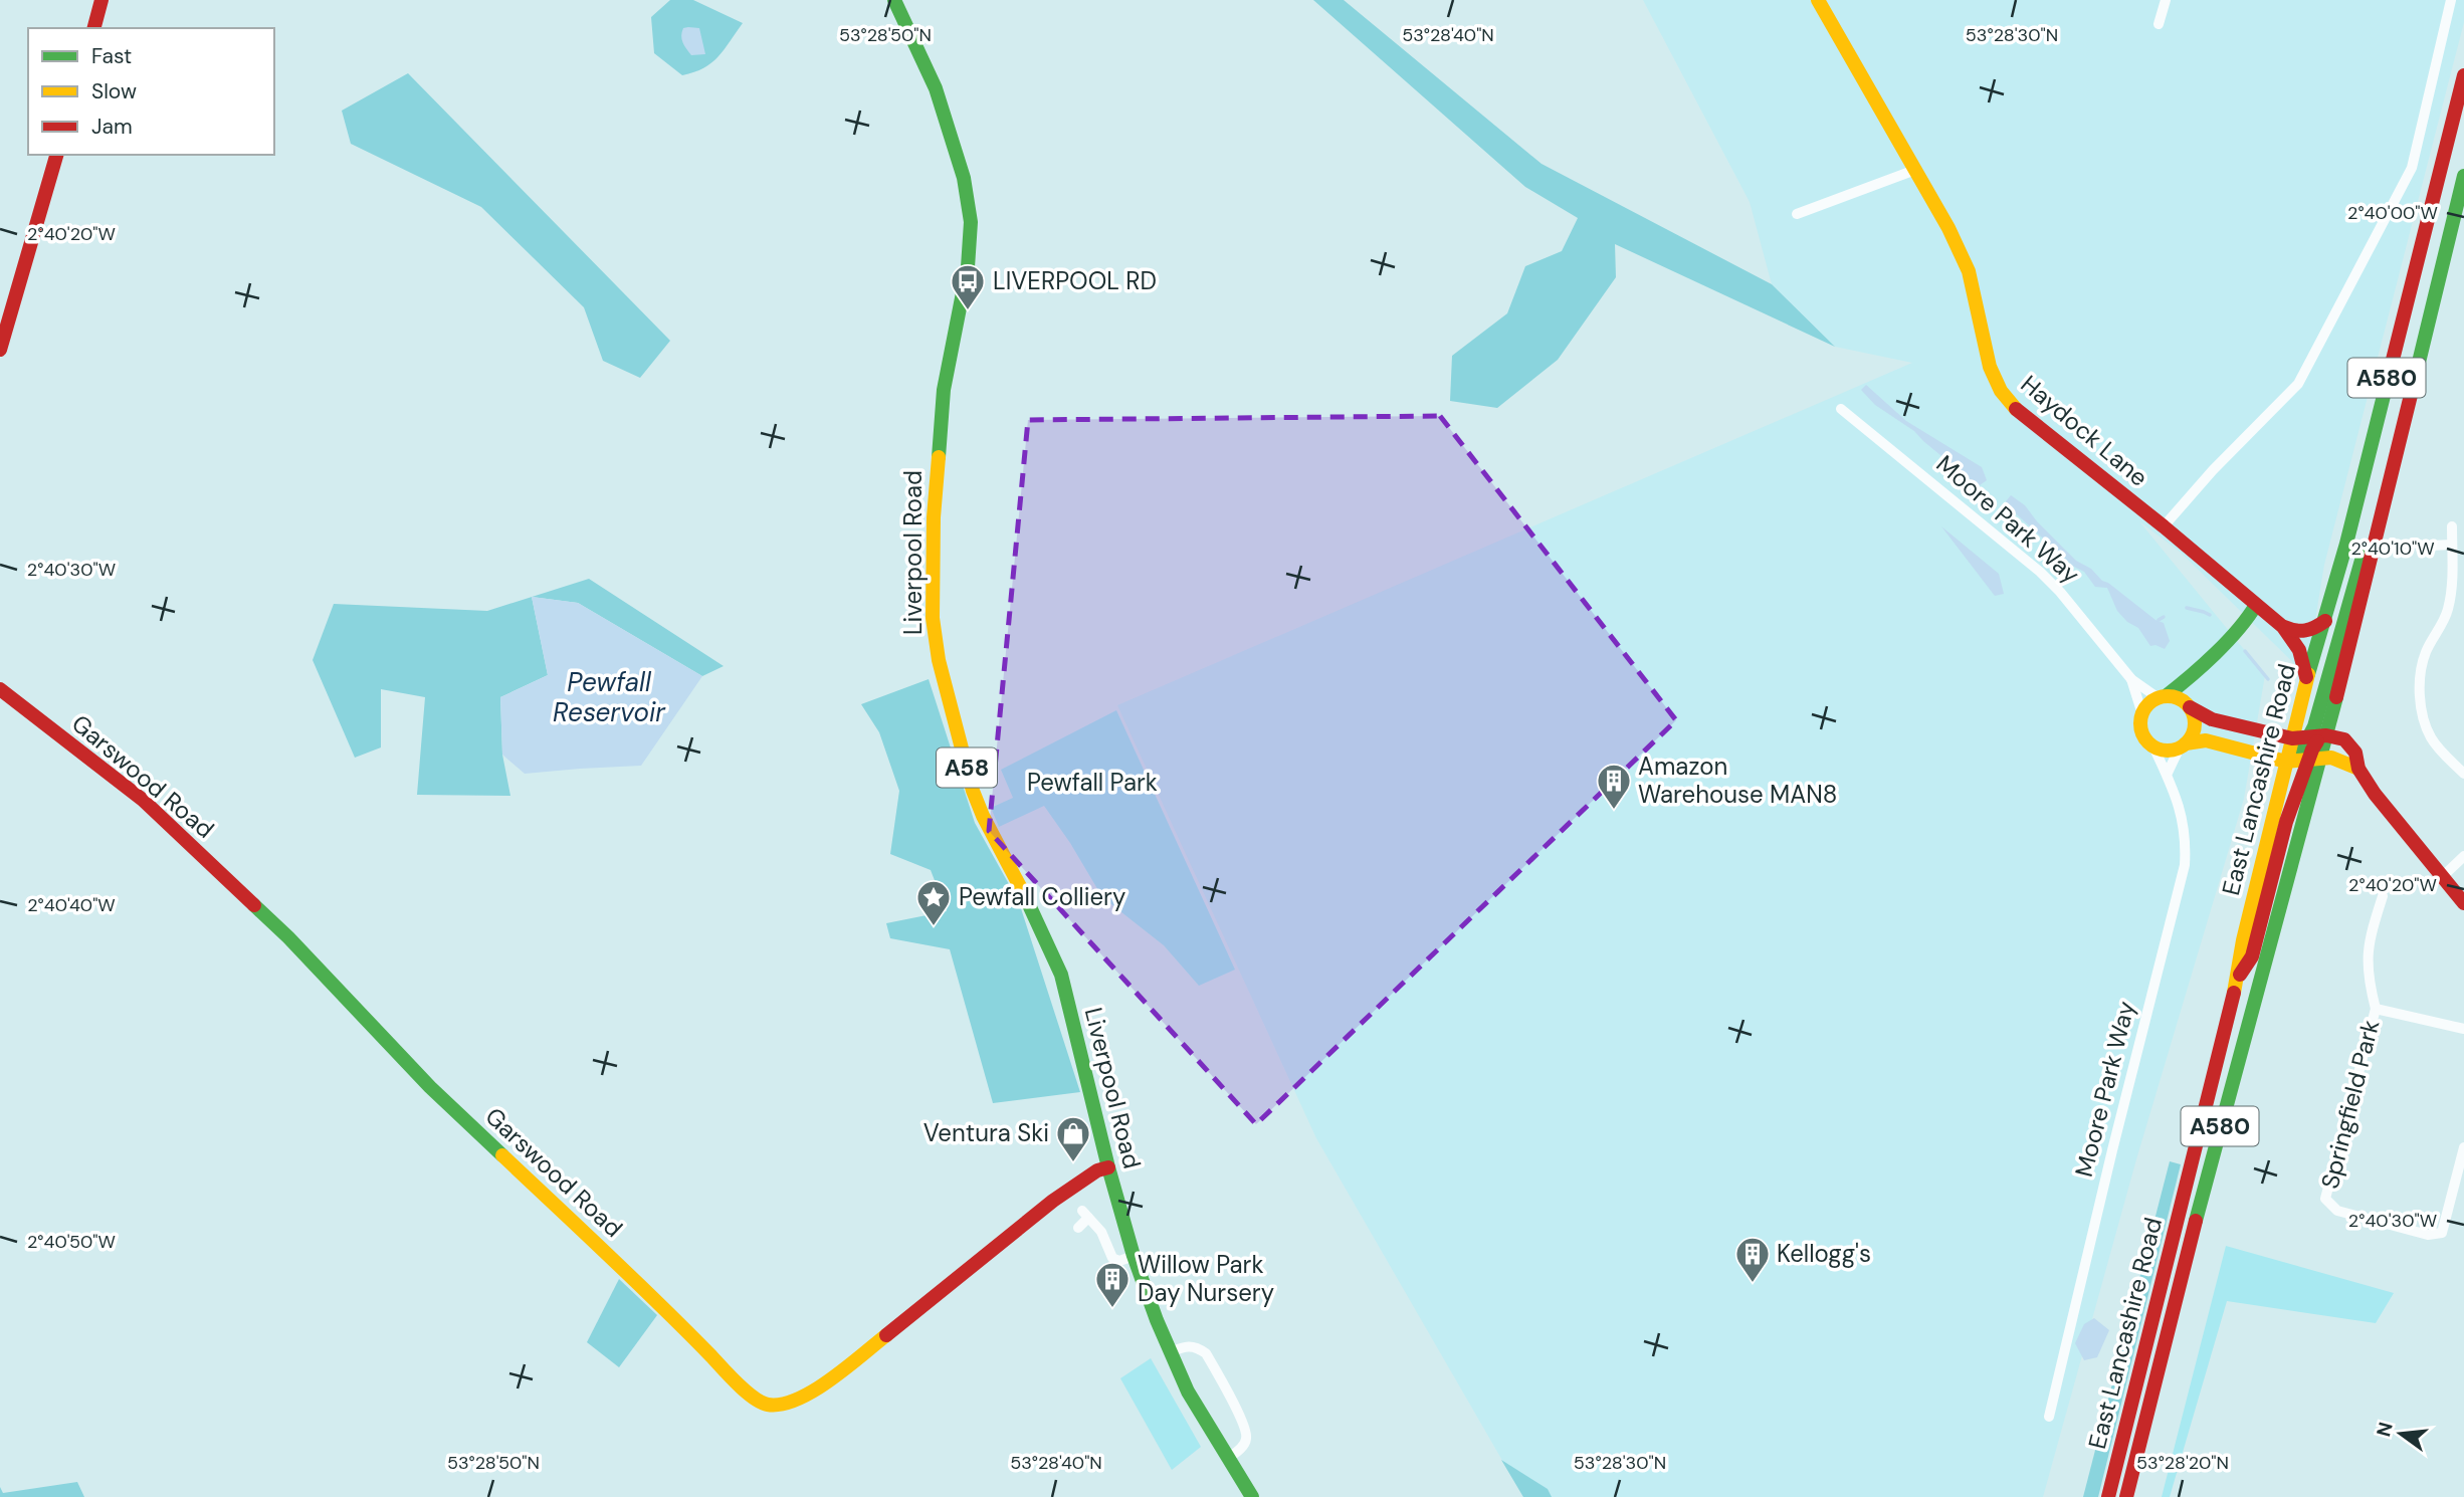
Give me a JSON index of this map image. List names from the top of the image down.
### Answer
{
  "streets": {
    "main road": [
      "A580",
      "Haydock Lane",
      "Liverpool Road",
      "A58",
      "Garswood Road",
      "East Lancashire Road"
    ],
    "street": ["Moore Park Way", "Springfield Park"]
  },
  "crossings": [
    ["Haydock Lane", "East Lancashire Road"],
    ["Liverpool Road", "Garswood Road"]
  ],
  "water": ["Pewfall Reservoir"],
  "parks": ["Pewfall Park"],
  "places": {
    "bus stop": ["LIVERPOOL RD"],
    "building": ["Amazon Warehouse MAN8", "Kellogg's", "Willow Park Day Nursery"],
    "place": ["Pewfall Colliery"],
    "shop": ["Ventura Ski"]
  },
  "legend": ["Fast", "Slow", "Jam"],
  "north": "left",
  "coordinates": [
    "53°28'50\"N",
    "53°28'40\"N",
    "53°28'30\"N",
    "2°40'00\"W",
    "2°40'20\"W",
    "2°40'10\"W",
    "2°40'30\"W",
    "2°40'40\"W",
    "2°40'50\"W",
    "53°28'20\"N"
  ]
}
